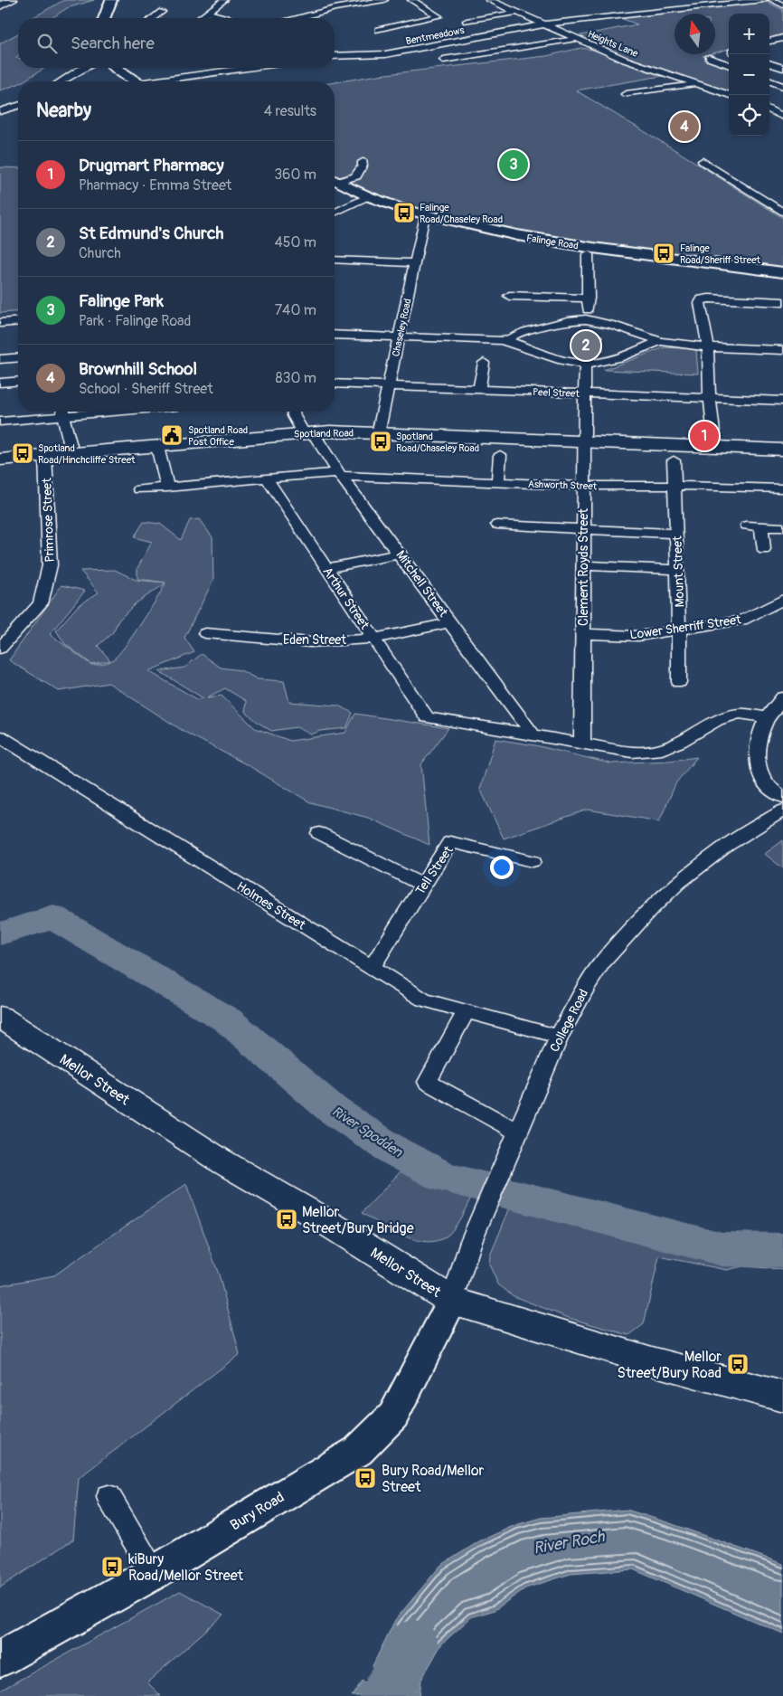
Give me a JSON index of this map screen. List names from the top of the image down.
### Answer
{
  "streets": {
    "main road": [
      "Falinge Road",
      "Spotland Road",
      "Mellor Street",
      "Bury Road"
    ],
    "street": [
      "Bentmeadows",
      "Heights Lane",
      "Chaseley Road",
      "Peel Street",
      "Ashworth Street",
      "Primrose Street",
      "Clement Royds Street",
      "Mount Street",
      "Mitchell Street",
      "Arthur Street",
      "Lower Sherriff Street",
      "Eden Street",
      "Tell Street",
      "Holmes Street",
      "College Road"
    ]
  },
  "crossings": [
    ["Bentmeadows", "Heights Lane"],
    ["Chaseley Road", "Peel Street"],
    ["Chaseley Road", "Spotland Road"],
    ["Peel Street", "Clement Royds Street"],
    ["Spotland Road", "Primrose Street"],
    ["Spotland Road", "Clement Royds Street"],
    ["Spotland Road", "Mitchell Street"],
    ["Ashworth Street", "Clement Royds Street"],
    ["Ashworth Street", "Mount Street"],
    ["Ashworth Street", "Mitchell Street"],
    ["Ashworth Street", "Arthur Street"],
    ["Clement Royds Street", "Lower Sherriff Street"],
    ["Mount Street", "Lower Sherriff Street"],
    ["Mitchell Street", "Eden Street"],
    ["Arthur Street", "Eden Street"],
    ["Tell Street", "Holmes Street"],
    ["Holmes Street", "College Road"],
    ["College Road", "Mellor Street"],
    ["College Road", "Bury Road"],
    ["Mellor Street", "Bury Road"]
  ],
  "water": ["River Spodden", "River Roch"],
  "places": {
    "bus stop": [
      "Falinge Road/Chaseley Road",
      "Falinge Road/Sheriff Street",
      "Spotland Road/Chaseley Road",
      "Spotland Road/Hinchcliffe Street",
      "Mellor Street/Bury Bridge",
      "Mellor Street/Bury Road",
      "Bury Road/Mellor Street",
      "kiBury Road/Mellor Street"
    ],
    "public building": ["Spotland Road Post Office"]
  },
  "north": "top",
  "page": {
    "map_buttons": ["+", "−"],
    "search": "Search here",
    "heading": ["Nearby", "4 results"],
    "pins": [
      "4",
      "3",
      "2",
      "1"
    ],
    "list": [
      {
        "mark": "1",
        "name": "Drugmart Pharmacy",
        "note": "Pharmacy · Emma Street",
        "value": "360 m"
      },
      {
        "mark": "2",
        "name": "St Edmund's Church",
        "note": "Church",
        "value": "450 m"
      },
      {
        "mark": "3",
        "name": "Falinge Park",
        "note": "Park · Falinge Road",
        "value": "740 m"
      },
      {
        "mark": "4",
        "name": "Brownhill School",
        "note": "School · Sheriff Street",
        "value": "830 m"
      }
    ]
  }
}
